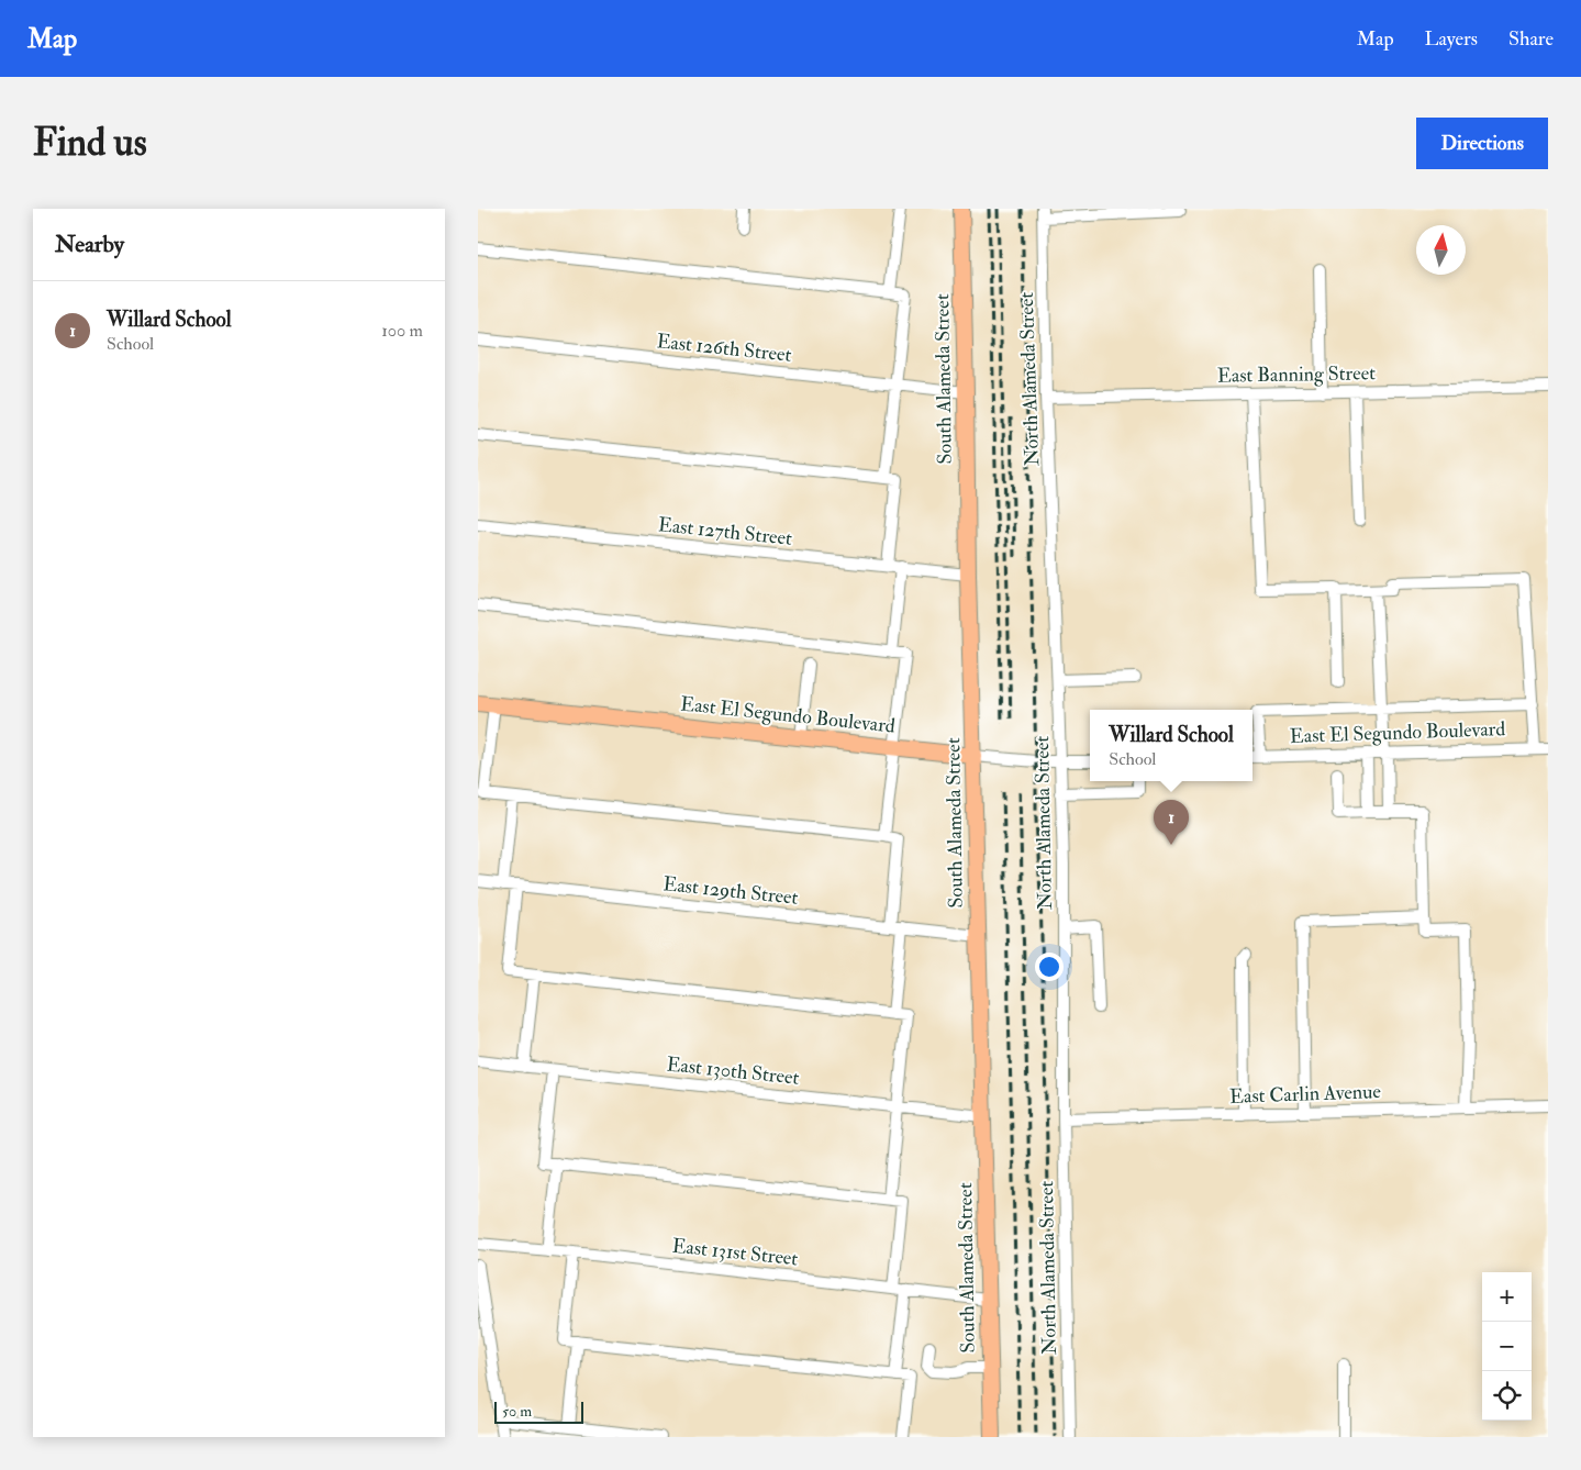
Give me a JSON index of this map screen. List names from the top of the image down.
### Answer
{
  "streets": {
    "main road": ["South Alameda Street", "East El Segundo Boulevard"],
    "street": [
      "East 126th Street",
      "East Banning Street",
      "North Alameda Street",
      "East 127th Street",
      "East 129th Street",
      "East 130th Street",
      "East Carlin Avenue",
      "East 131st Street"
    ]
  },
  "crossings": [
    ["East 126th Street", "South Alameda Street"],
    ["East Banning Street", "North Alameda Street"],
    ["South Alameda Street", "East 127th Street"],
    ["South Alameda Street", "East El Segundo Boulevard"],
    ["South Alameda Street", "East 129th Street"],
    ["South Alameda Street", "East 130th Street"],
    ["South Alameda Street", "East 131st Street"],
    ["North Alameda Street", "East El Segundo Boulevard"],
    ["North Alameda Street", "East Carlin Avenue"]
  ],
  "scale_bar": "50 m",
  "north": "top",
  "page": {
    "header": "Map",
    "nav": ["Map", "Layers", "Share"],
    "buttons": "Directions",
    "title": "Find us",
    "heading": "Nearby",
    "list": [
      {
        "mark": "1",
        "name": "Willard School",
        "note": "School",
        "value": "100 m"
      }
    ],
    "popup": ["Willard School", "School"],
    "pins": "1",
    "map_buttons": ["+", "−"],
    "scale": "50 m"
  }
}
